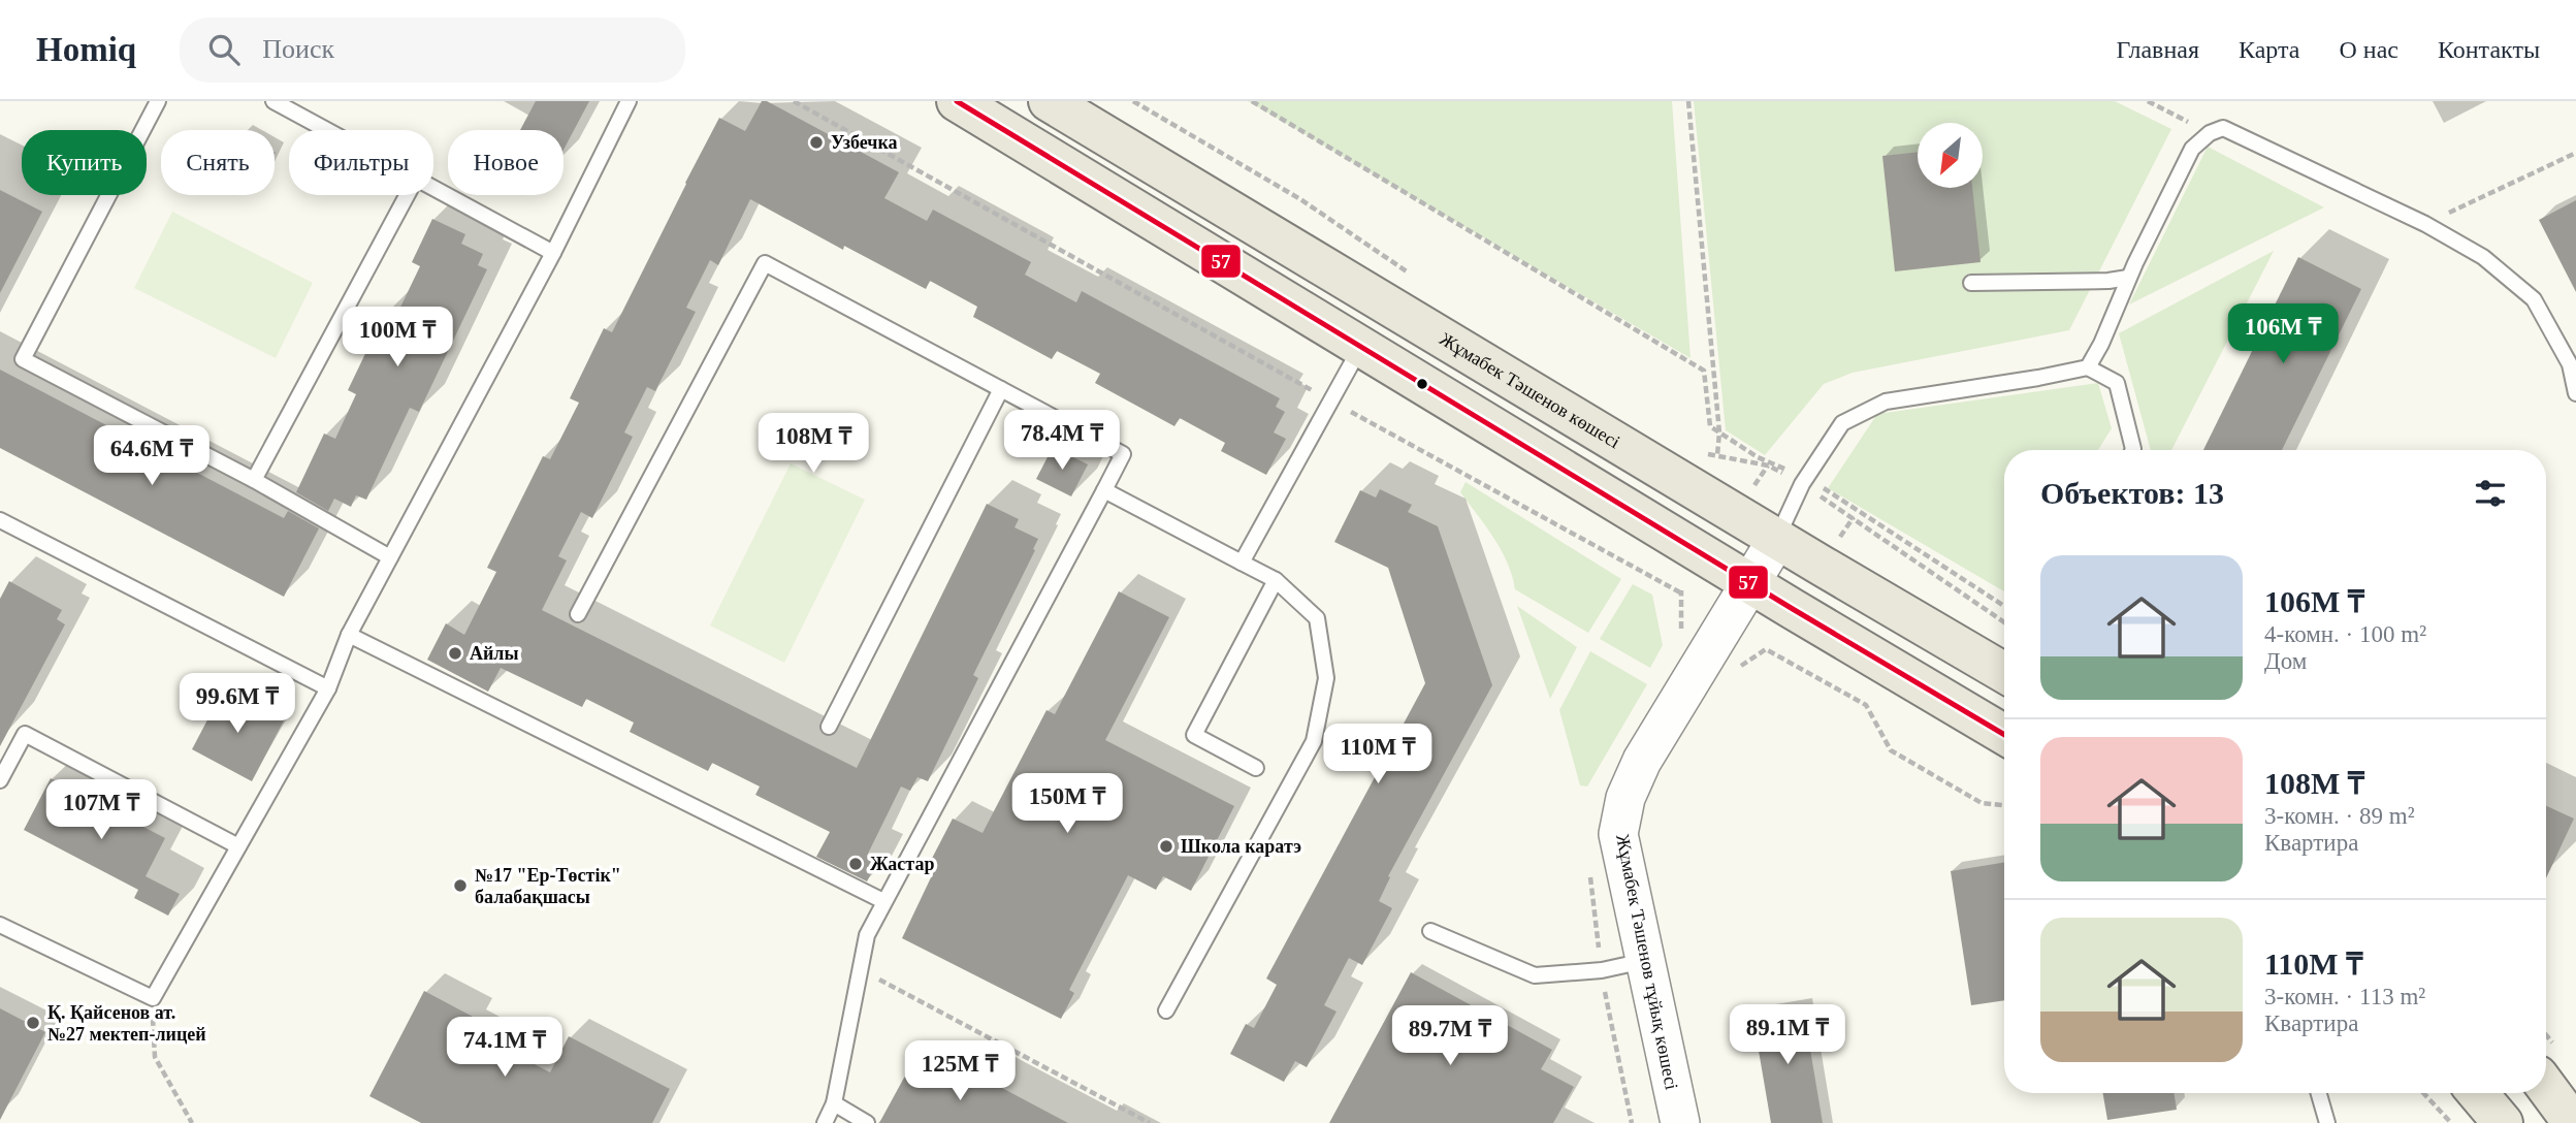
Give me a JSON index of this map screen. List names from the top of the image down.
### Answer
{
  "streets": {
    "main road": ["Жұмабек Тәшенов көшесі"],
    "street": ["Жұмабек Тәшенов тұйық көшесі"]
  },
  "crossings": [
    ["Жұмабек Тәшенов көшесі", "Жұмабек Тәшенов тұйық көшесі"]
  ],
  "places": [
    "Узбечка",
    "Айлы",
    "Школа каратэ",
    "Жастар",
    "№17 \"Ер-Төстік\" балабақшасы",
    "Қ. Қайсенов ат. №27 мектеп-лицей"
  ],
  "lines": ["transit line 57"],
  "north": "bottom left",
  "page": {
    "header": "Homiq",
    "search": "Поиск",
    "nav": [
      "Главная",
      "Карта",
      "О нас",
      "Контакты"
    ],
    "chip": [
      "Купить",
      "Снять",
      "Фильтры",
      "Новое"
    ],
    "price": [
      "106M ₸",
      "100M ₸",
      "78.4M ₸",
      "108M ₸",
      "64.6M ₸",
      "99.6M ₸",
      "110M ₸",
      "150M ₸",
      "107M ₸",
      "89.1M ₸",
      "89.7M ₸",
      "74.1M ₸",
      "125M ₸"
    ],
    "heading": "Объектов: 13",
    "list": [
      {
        "name": "106M ₸",
        "note": "4-комн. · 100 m² · Дом"
      },
      {
        "name": "108M ₸",
        "note": "3-комн. · 89 m² · Квартира"
      },
      {
        "name": "110M ₸",
        "note": "3-комн. · 113 m² · Квартира"
      }
    ]
  }
}
